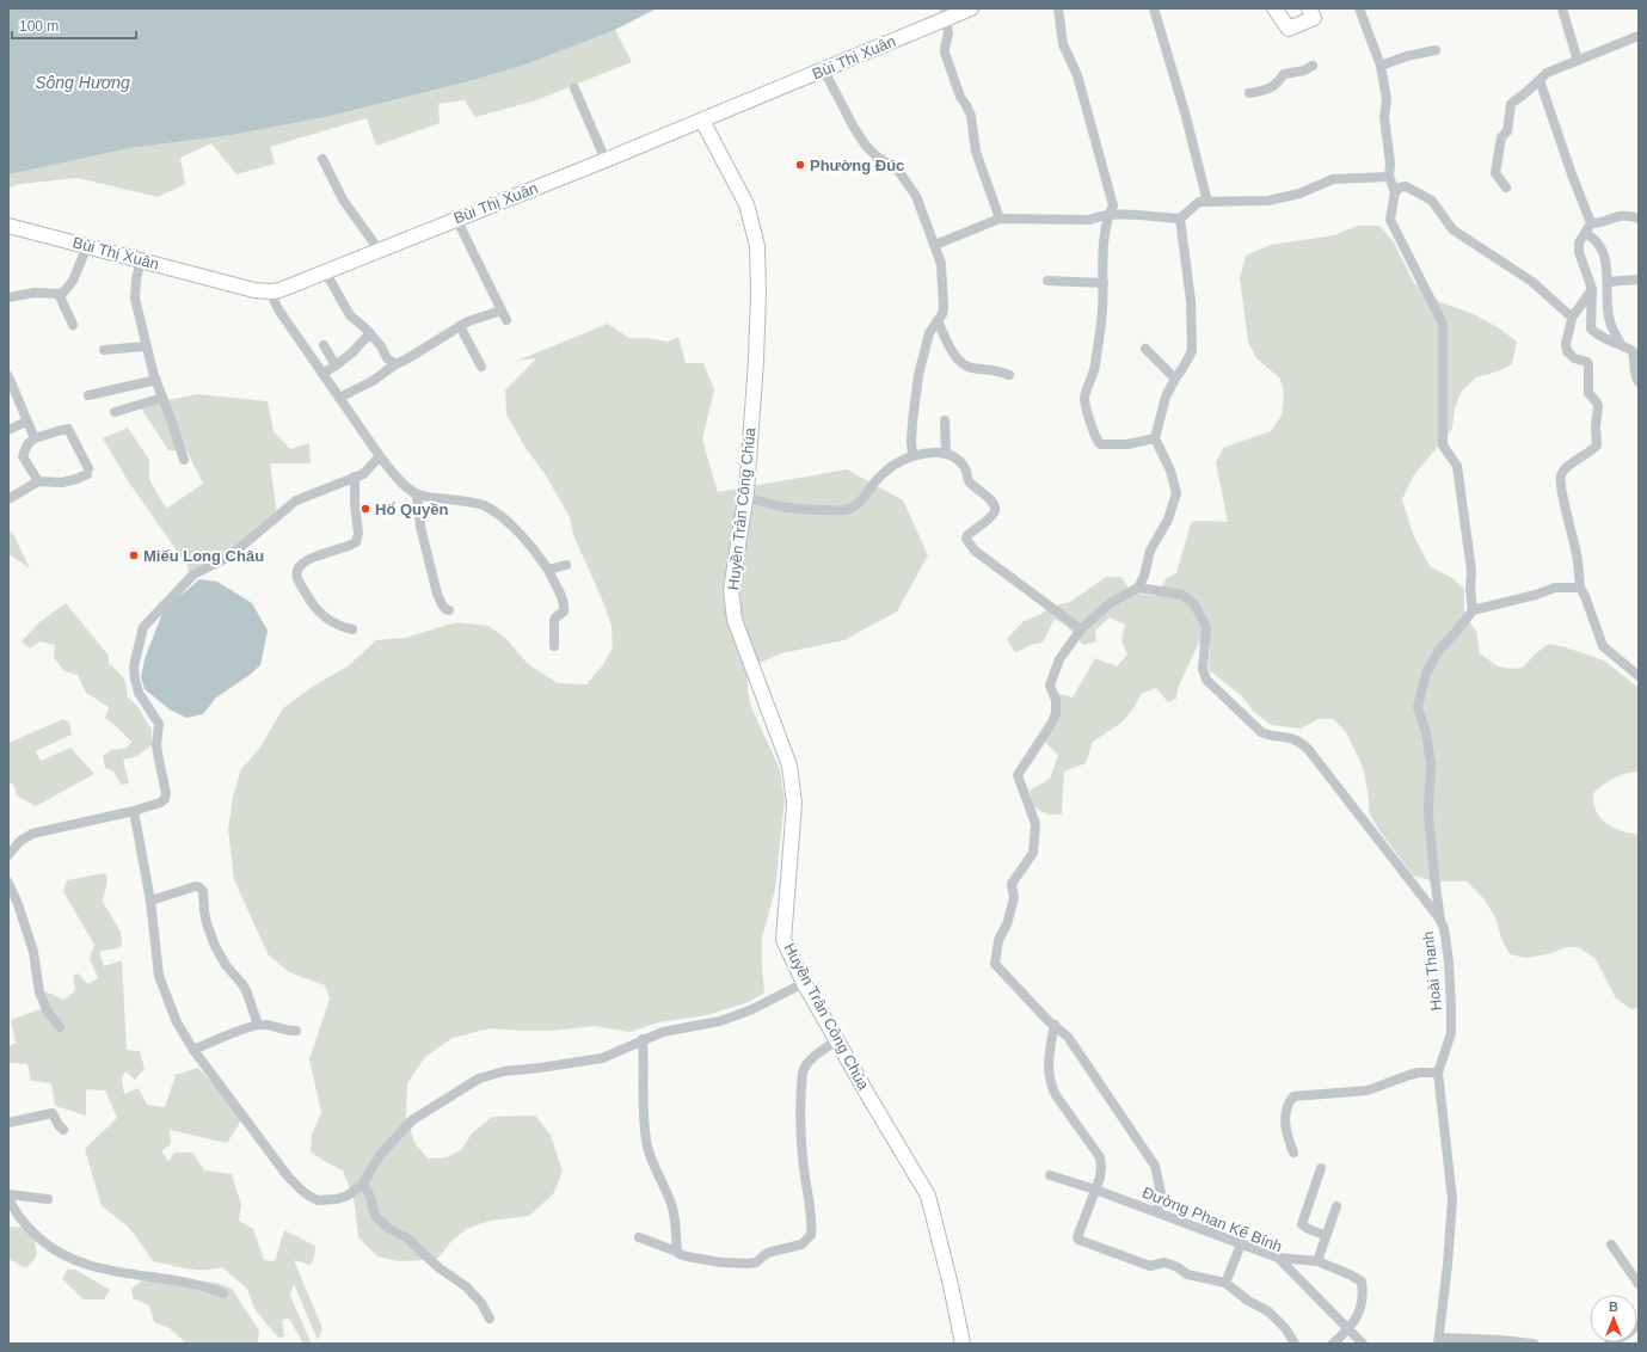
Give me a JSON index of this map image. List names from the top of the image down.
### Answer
{
  "streets": {
    "street": [
      "Bùi Thị Xuân",
      "Huyền Trân Công Chúa",
      "Hoài Thanh",
      "Đường Phan Kế Bính"
    ]
  },
  "crossings": [
    ["Bùi Thị Xuân", "Huyền Trân Công Chúa"]
  ],
  "water": ["Sông Hương"],
  "places": ["Phường Đúc", "Hổ Quyền", "Miếu Long Châu"],
  "scale_bar": "100 m",
  "north": "top"
}
